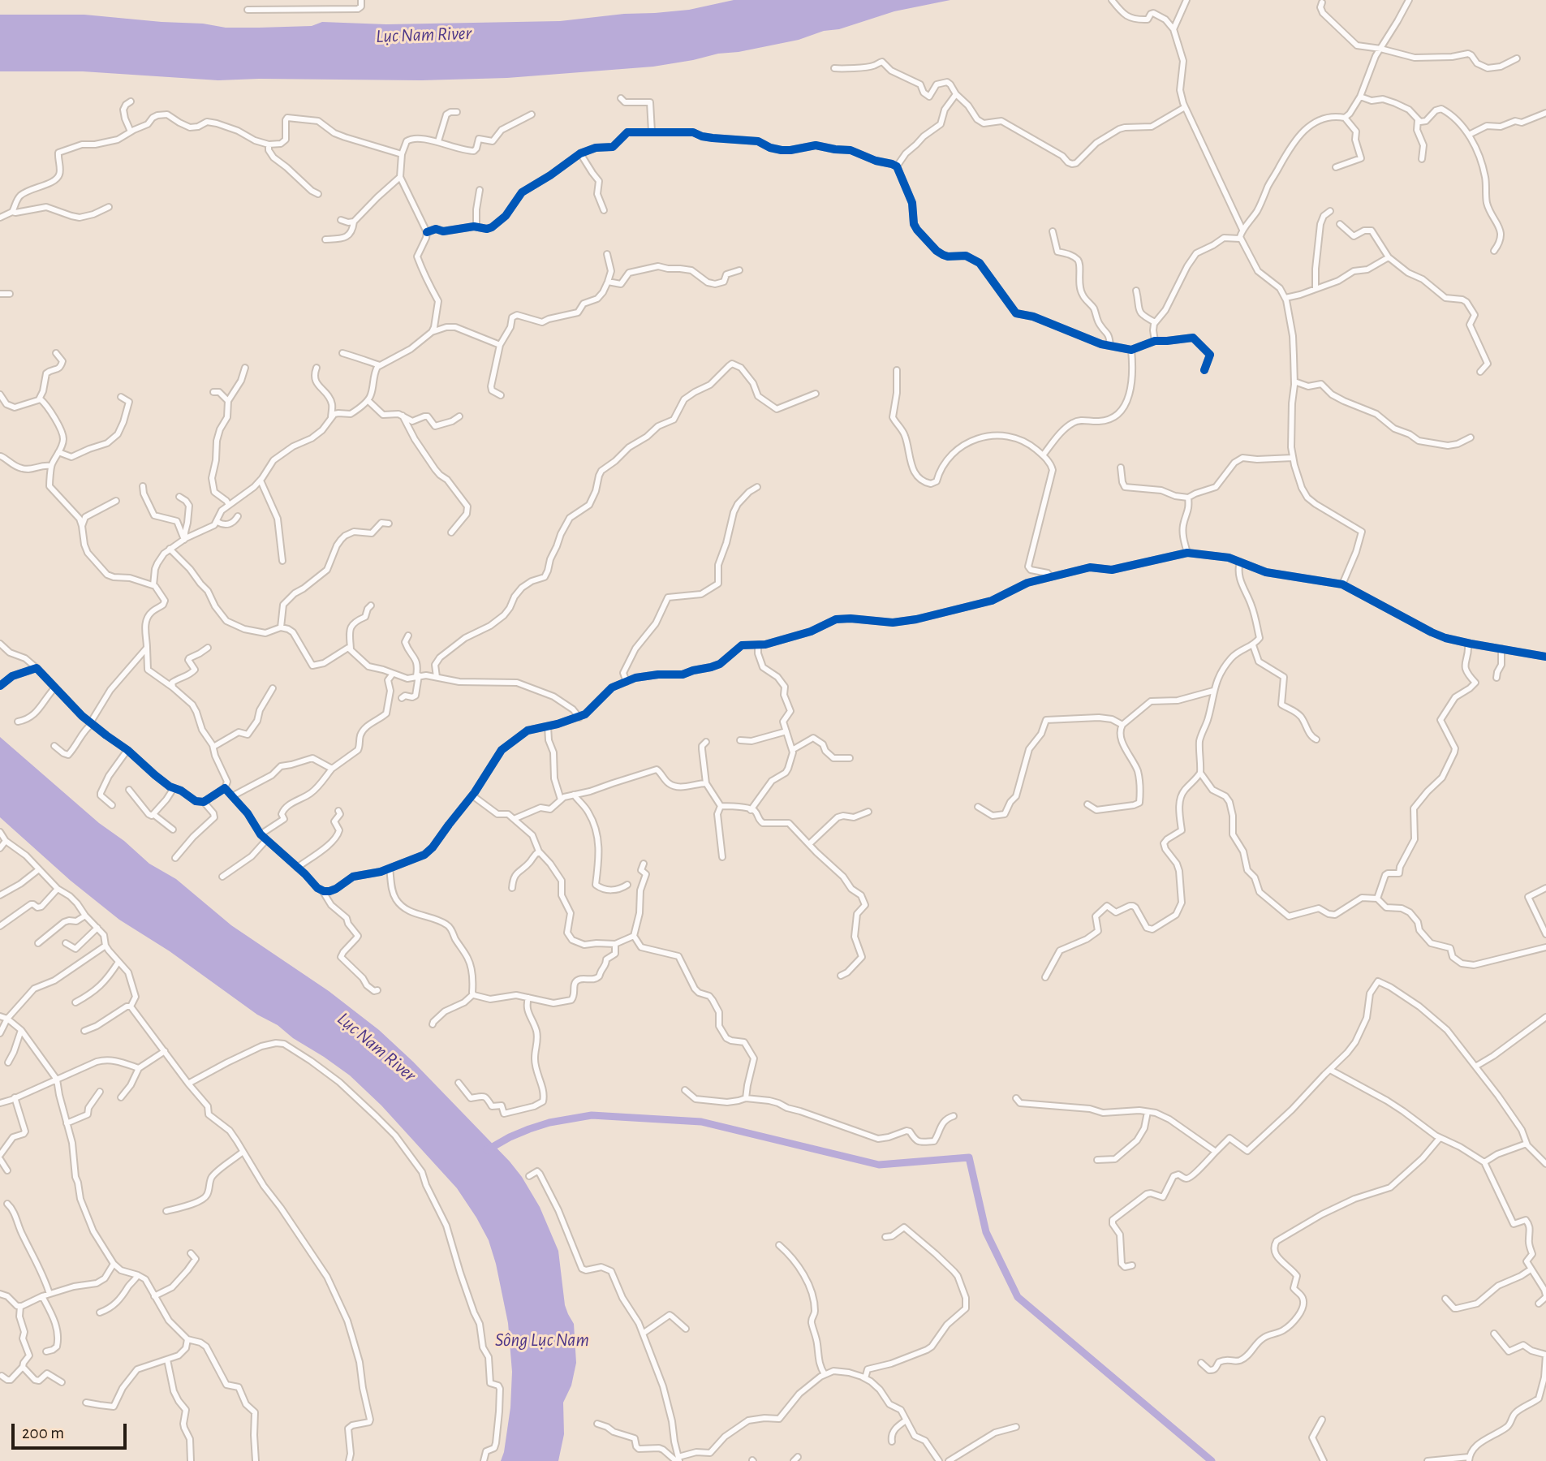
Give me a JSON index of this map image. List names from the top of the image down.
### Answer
{
  "water": ["Lục Nam River", "Sông Lục Nam"],
  "scale_bar": "200 m"
}
